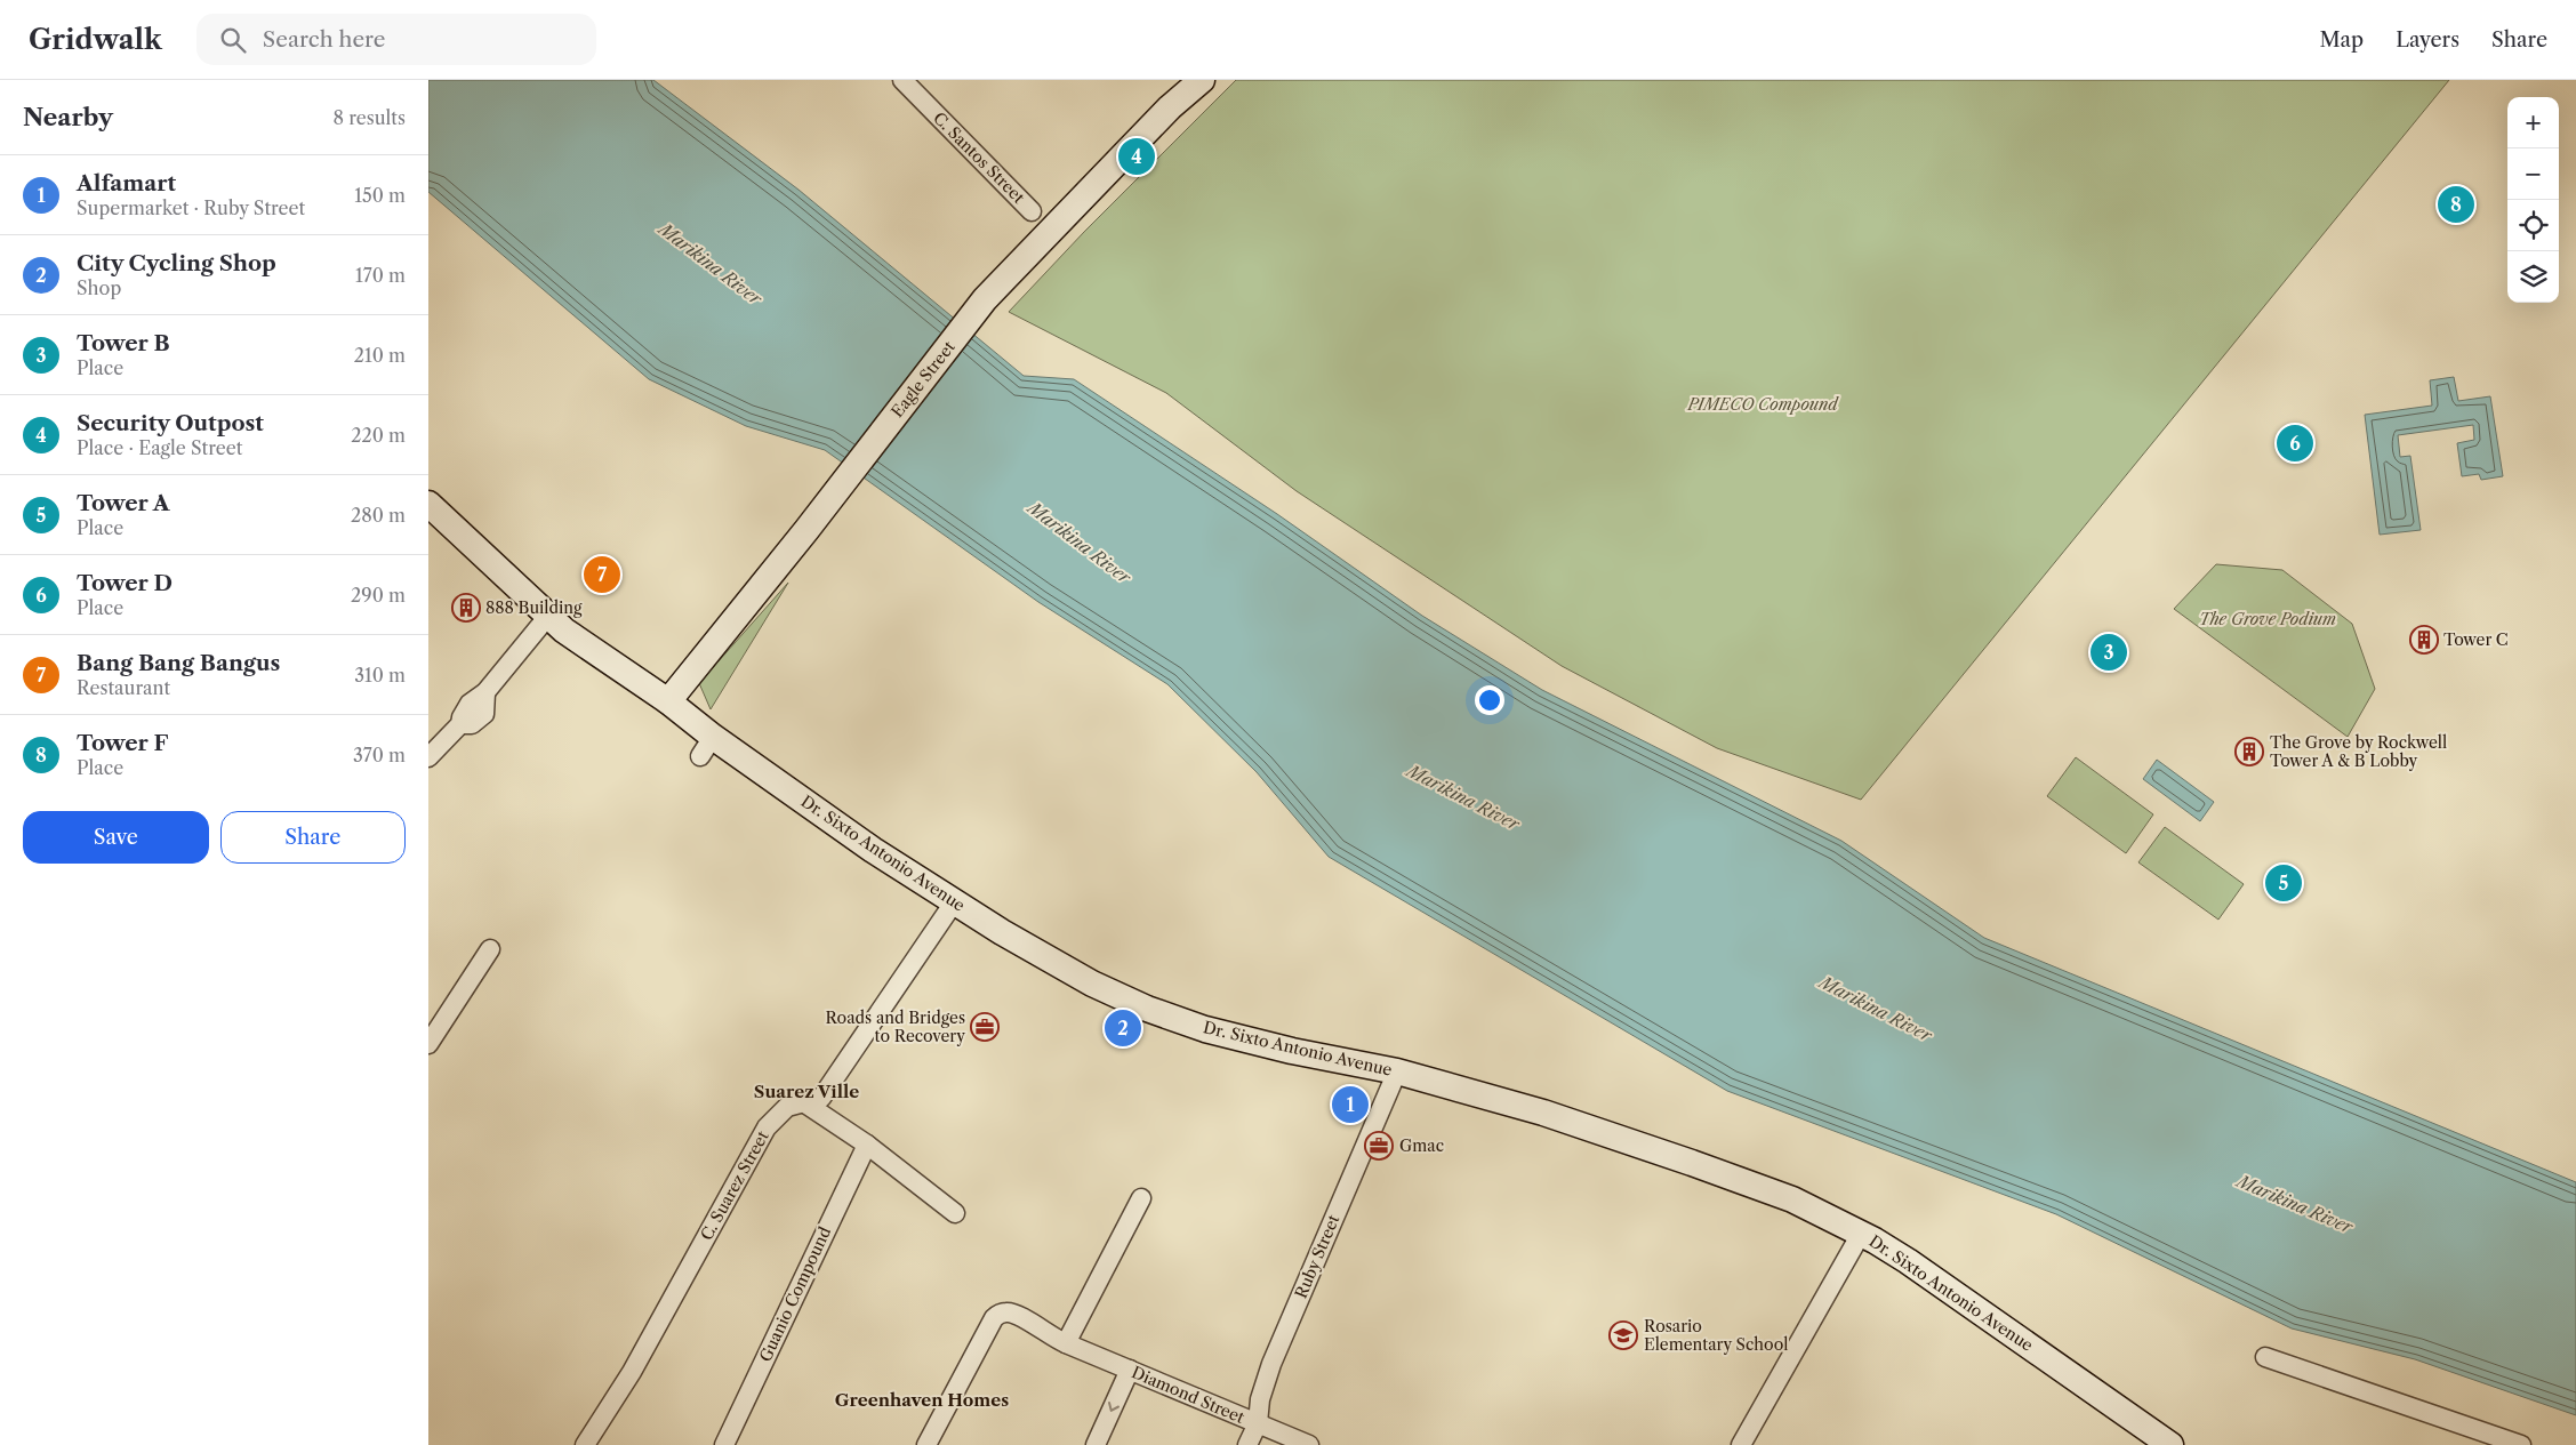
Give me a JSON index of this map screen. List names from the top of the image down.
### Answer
{
  "streets": {
    "main road": ["Eagle Street", "Dr. Sixto Antonio Avenue"],
    "street": [
      "C. Santos Street",
      "C. Suarez Street",
      "Ruby Street",
      "Guanio Compound",
      "Diamond Street"
    ]
  },
  "crossings": [
    ["Eagle Street", "Dr. Sixto Antonio Avenue"],
    ["Dr. Sixto Antonio Avenue", "C. Suarez Street"],
    ["Dr. Sixto Antonio Avenue", "Ruby Street"],
    ["Ruby Street", "Diamond Street"]
  ],
  "districts": ["Suarez Ville", "Greenhaven Homes"],
  "water": ["Marikina River"],
  "parks": ["PIMECO Compound", "The Grove Podium"],
  "places": {
    "building": ["888 Building", "Tower C", "The Grove by Rockwell Tower A & B Lobby"],
    "office": ["Roads and Bridges to Recovery", "Gmac"],
    "school or university": ["Rosario Elementary School"]
  },
  "page": {
    "header": "Gridwalk",
    "search": "Search here",
    "nav": ["Map", "Layers", "Share"],
    "heading": ["Nearby", "8 results"],
    "map_buttons": ["+", "−"],
    "pins": [
      "4",
      "8",
      "6",
      "7",
      "3",
      "5",
      "2",
      "1"
    ],
    "list": [
      {
        "mark": "1",
        "name": "Alfamart",
        "note": "Supermarket · Ruby Street",
        "value": "150 m"
      },
      {
        "mark": "2",
        "name": "City Cycling Shop",
        "note": "Shop",
        "value": "170 m"
      },
      {
        "mark": "3",
        "name": "Tower B",
        "note": "Place",
        "value": "210 m"
      },
      {
        "mark": "4",
        "name": "Security Outpost",
        "note": "Place · Eagle Street",
        "value": "220 m"
      },
      {
        "mark": "5",
        "name": "Tower A",
        "note": "Place",
        "value": "280 m"
      },
      {
        "mark": "6",
        "name": "Tower D",
        "note": "Place",
        "value": "290 m"
      },
      {
        "mark": "7",
        "name": "Bang Bang Bangus",
        "note": "Restaurant",
        "value": "310 m"
      },
      {
        "mark": "8",
        "name": "Tower F",
        "note": "Place",
        "value": "370 m"
      }
    ],
    "buttons": ["Save", "Share"]
  }
}
